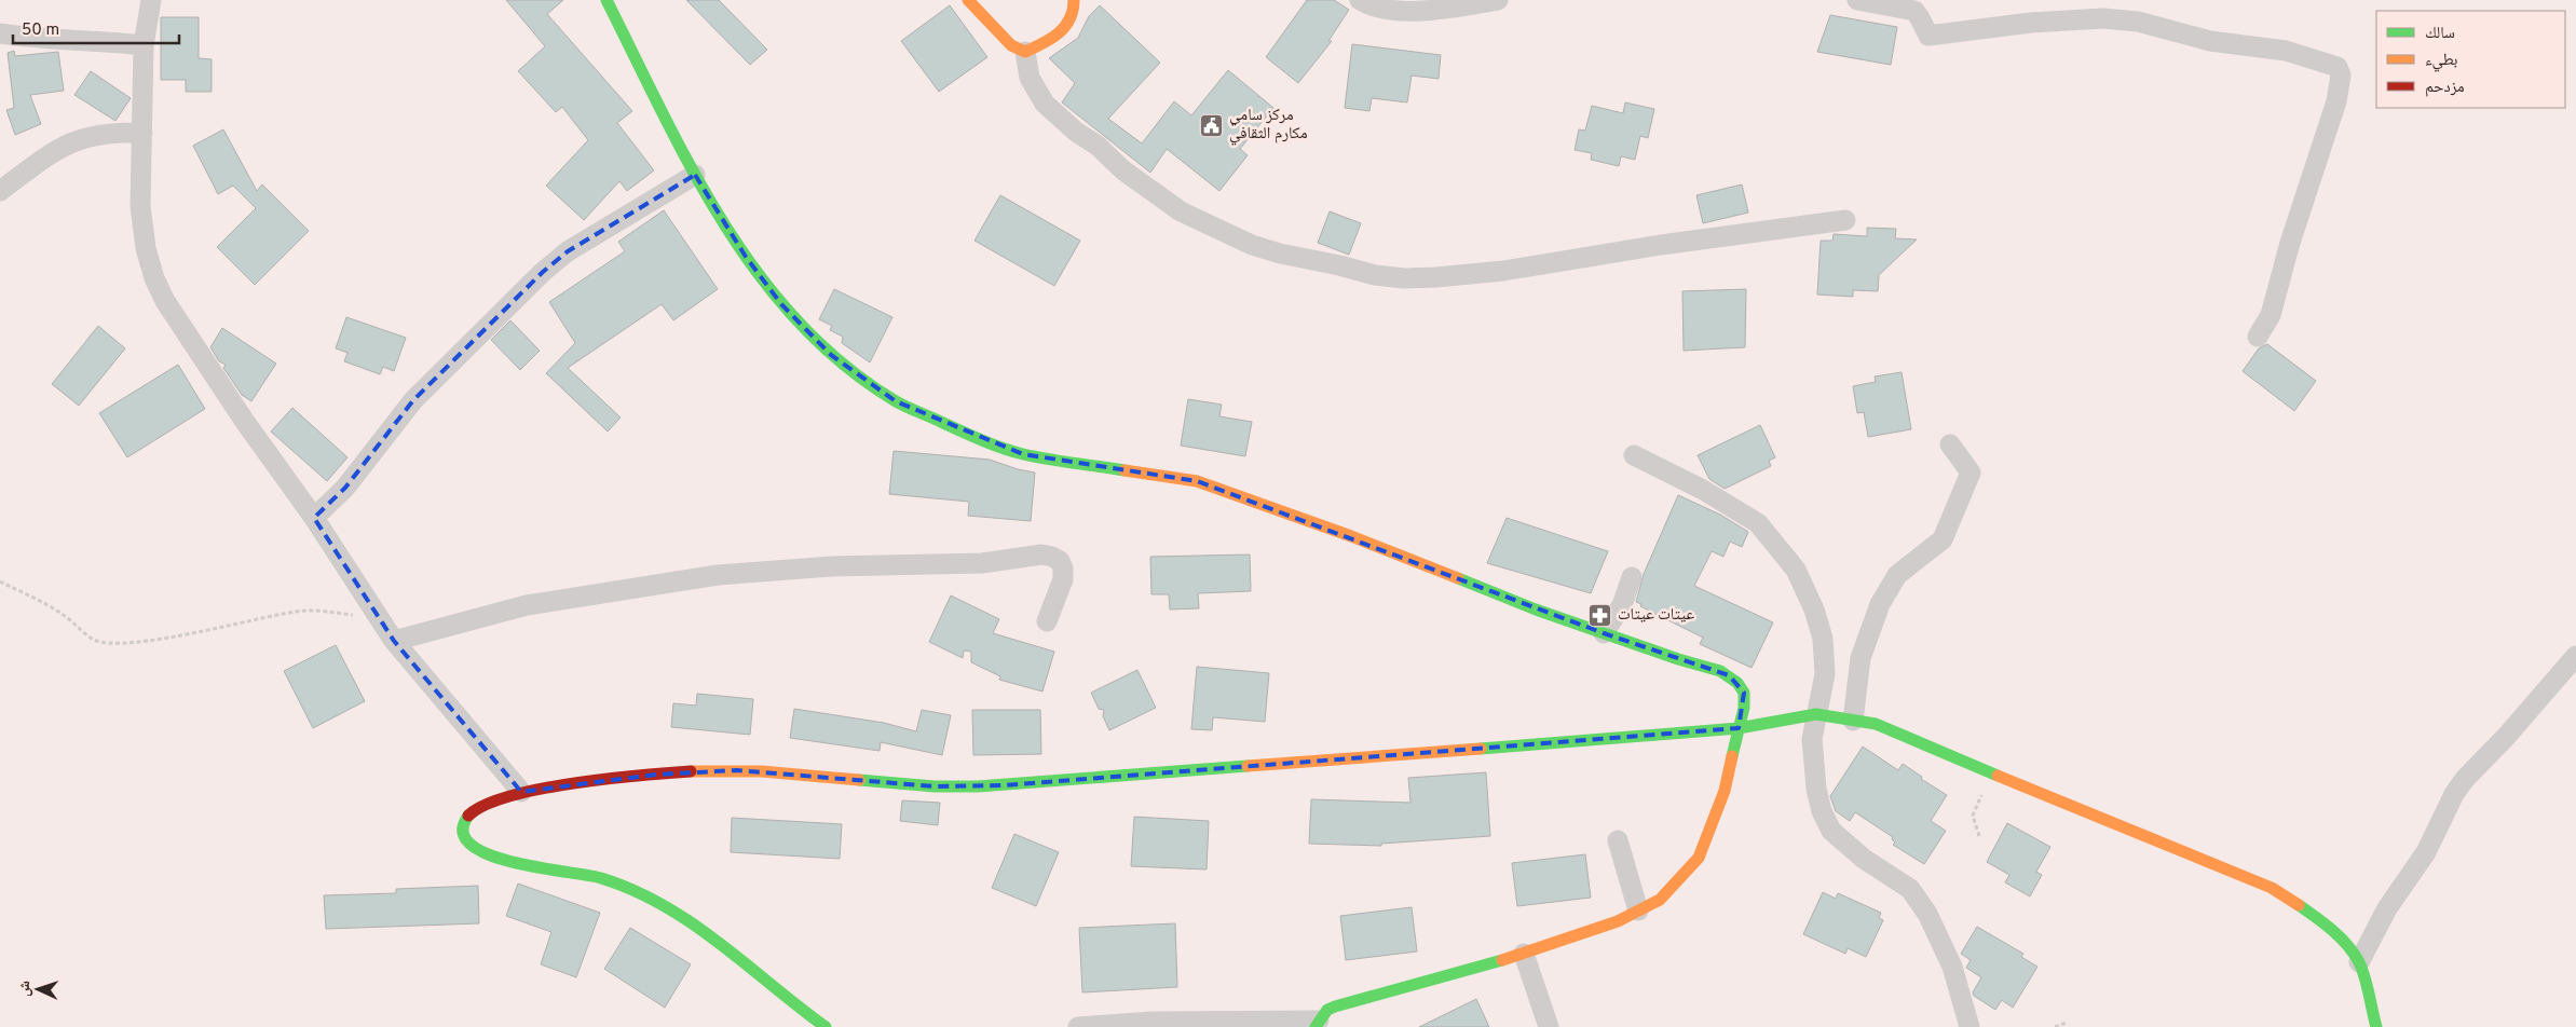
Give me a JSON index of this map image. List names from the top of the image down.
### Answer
{
  "places": {
    "public building": ["مركز سامي مكارم الثقافي"],
    "pharmacy": ["عيتات عيتات"]
  },
  "legend": ["سالك", "بطيء", "مزدحم"],
  "scale_bar": "50 m",
  "north": "left"
}
